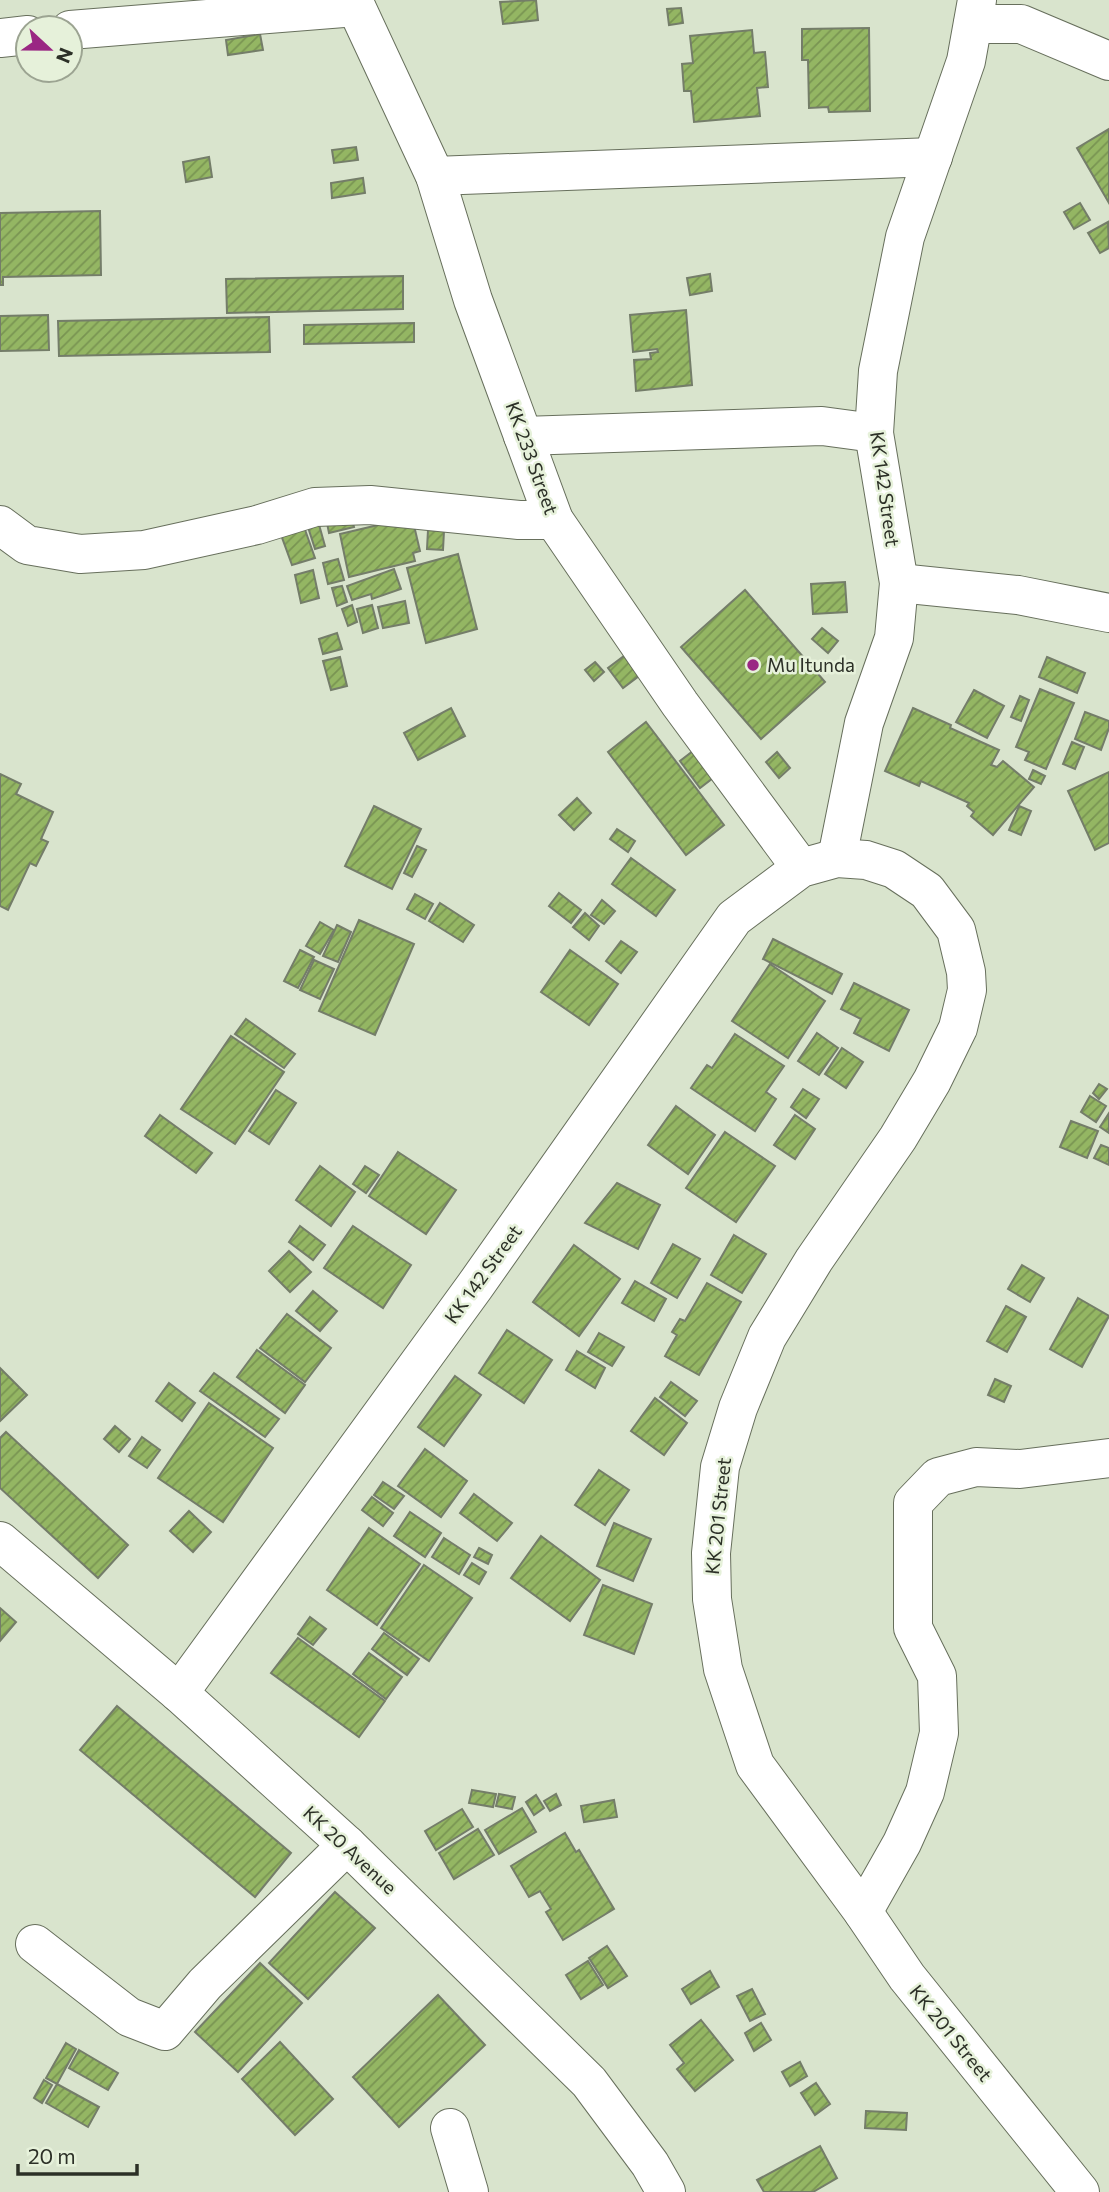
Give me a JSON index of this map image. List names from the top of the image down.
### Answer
{
  "streets": {
    "street": [
      "KK 233 Street",
      "KK 142 Street",
      "KK 201 Street",
      "KK 20 Avenue"
    ]
  },
  "crossings": [
    ["KK 233 Street", "KK 142 Street"],
    ["KK 233 Street", "KK 201 Street"],
    ["KK 142 Street", "KK 201 Street"],
    ["KK 142 Street", "KK 20 Avenue"]
  ],
  "places": ["Mu Itunda"],
  "scale_bar": "20 m",
  "north": "right"
}
